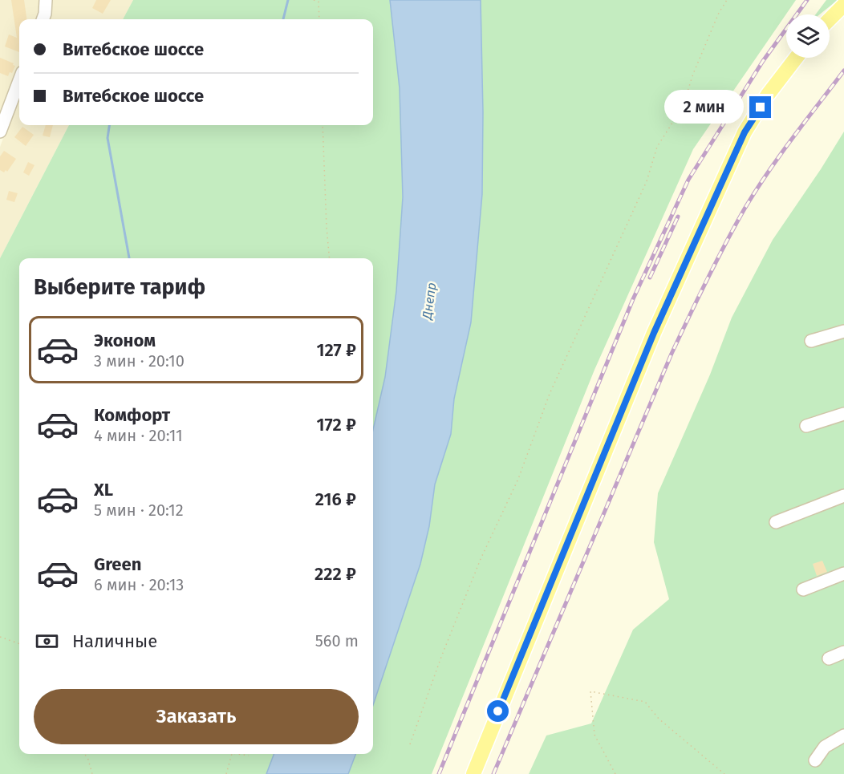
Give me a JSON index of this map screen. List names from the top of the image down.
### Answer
{
  "water": ["Днепр"],
  "page": {
    "banner": ["Витебское шоссе", "Витебское шоссе"],
    "bubble": "2 мин",
    "heading": "Выберите тариф",
    "list": [
      {
        "name": "Эконом",
        "note": "3 мин · 20:10",
        "value": "127 ₽"
      },
      {
        "name": "Комфорт",
        "note": "4 мин · 20:11",
        "value": "172 ₽"
      },
      {
        "name": "XL",
        "note": "5 мин · 20:12",
        "value": "216 ₽"
      },
      {
        "name": "Green",
        "note": "6 мин · 20:13",
        "value": "222 ₽"
      }
    ],
    "pay": ["Наличные", "560 m"],
    "buttons": "Заказать"
  }
}
